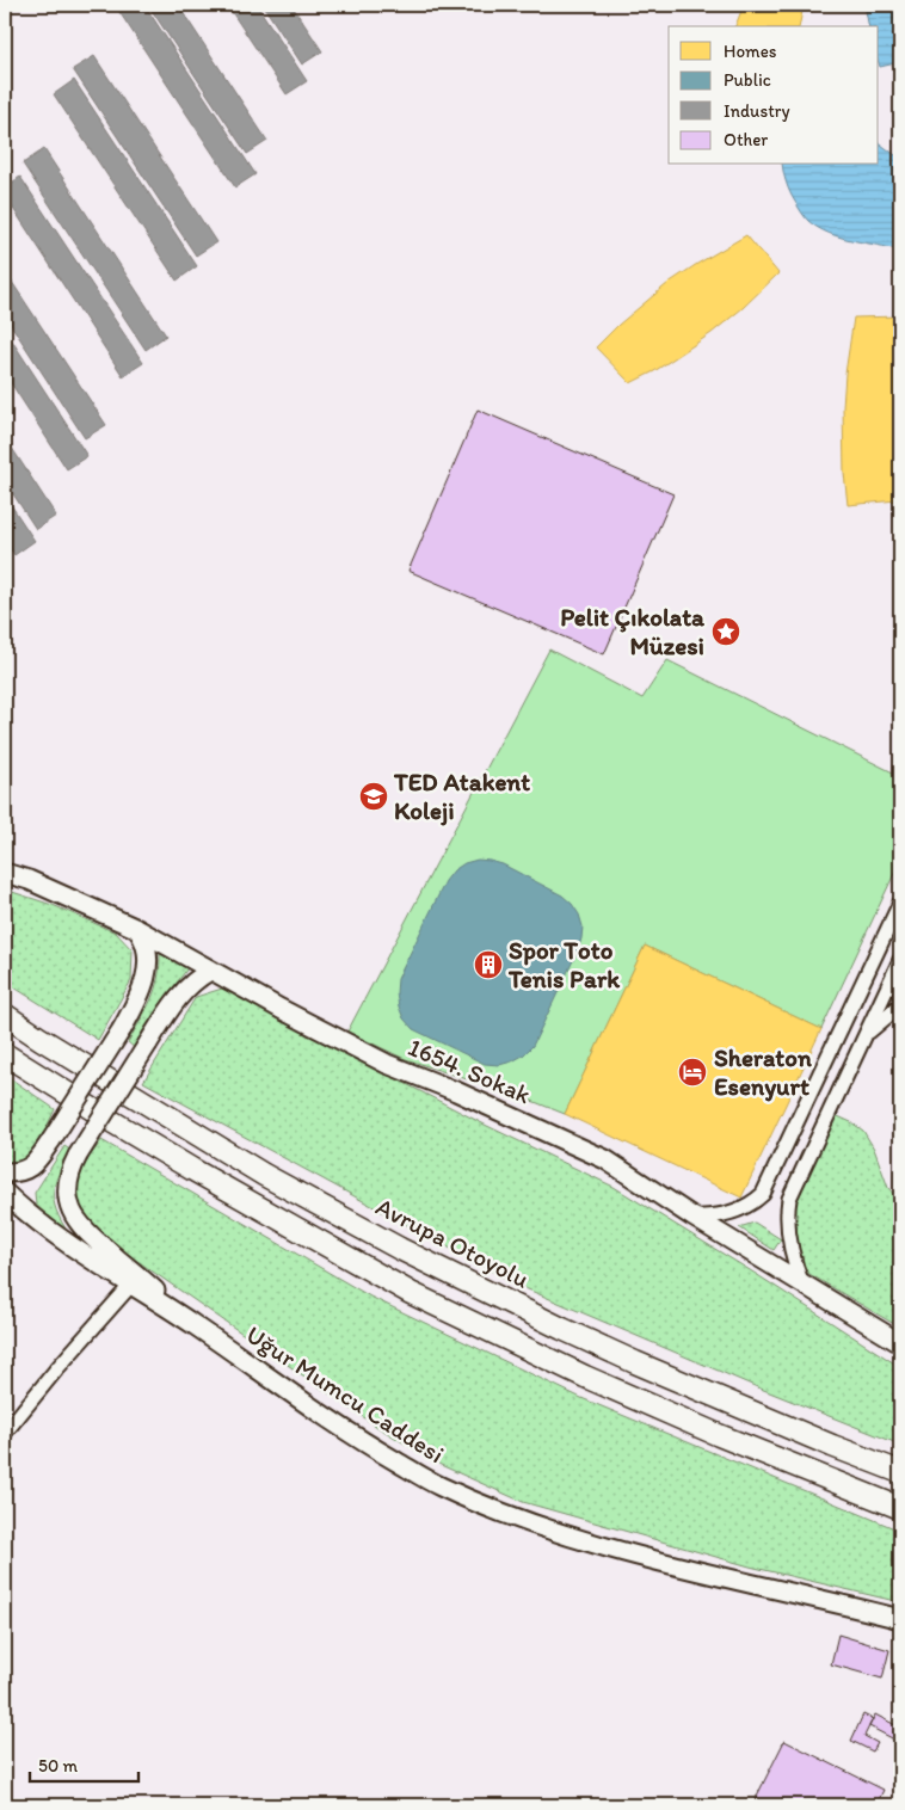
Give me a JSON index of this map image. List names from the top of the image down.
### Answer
{
  "streets": {
    "highway": ["Avrupa Otoyolu"],
    "main road": ["1654. Sokak", "Uğur Mumcu Caddesi"]
  },
  "places": {
    "place": ["Pelit Çıkolata Müzesi"],
    "school or university": ["TED Atakent Koleji"],
    "building": ["Spor Toto Tenis Park"],
    "hotel": ["Sheraton Esenyurt"]
  },
  "legend": [
    "Homes",
    "Public",
    "Industry",
    "Other"
  ],
  "scale_bar": "50 m"
}
